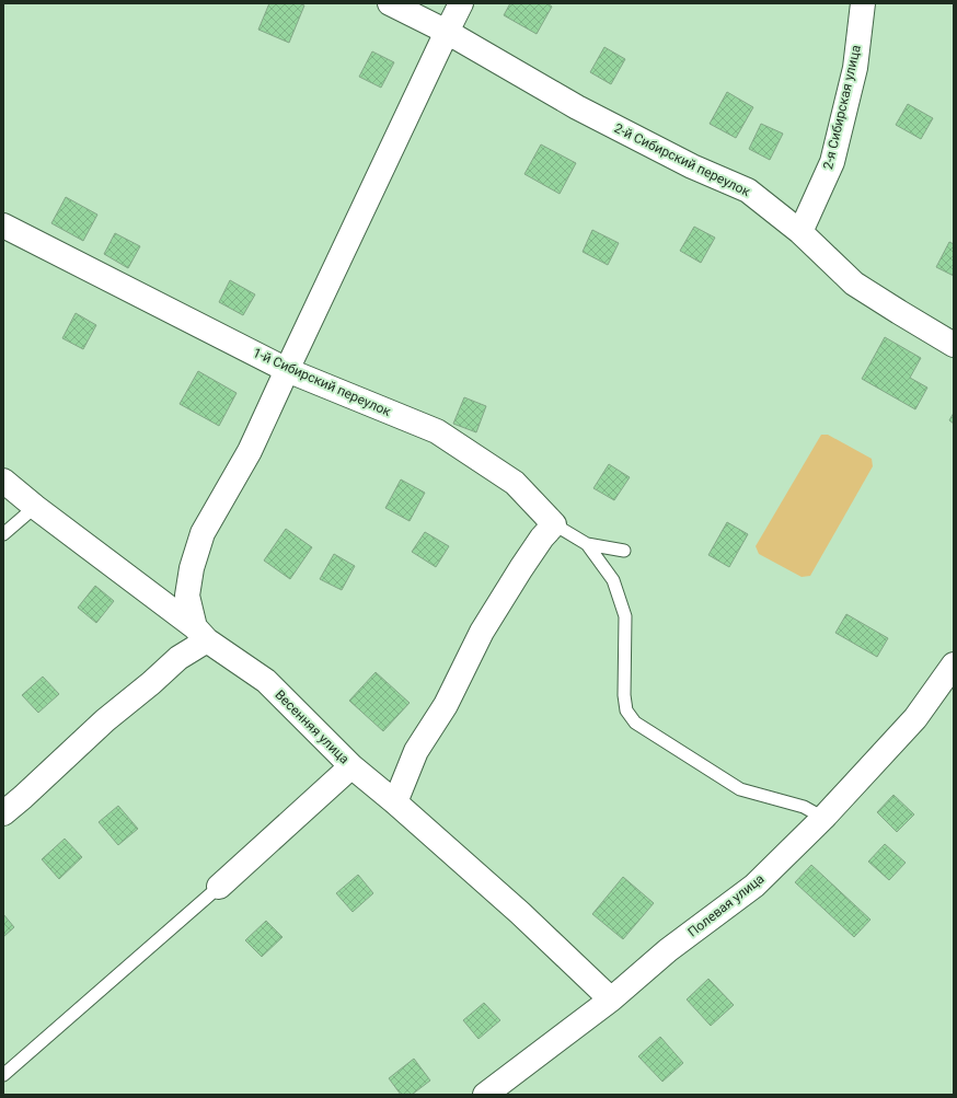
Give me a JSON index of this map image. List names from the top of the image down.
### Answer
{
  "streets": {
    "street": [
      "2-я Сибирская улица",
      "2-й Сибирский переулок",
      "1-й Сибирский переулок",
      "Весенняя улица",
      "Полевая улица"
    ]
  },
  "crossings": [
    ["2-я Сибирская улица", "2-й Сибирский переулок"],
    ["Весенняя улица", "Полевая улица"]
  ]
}
